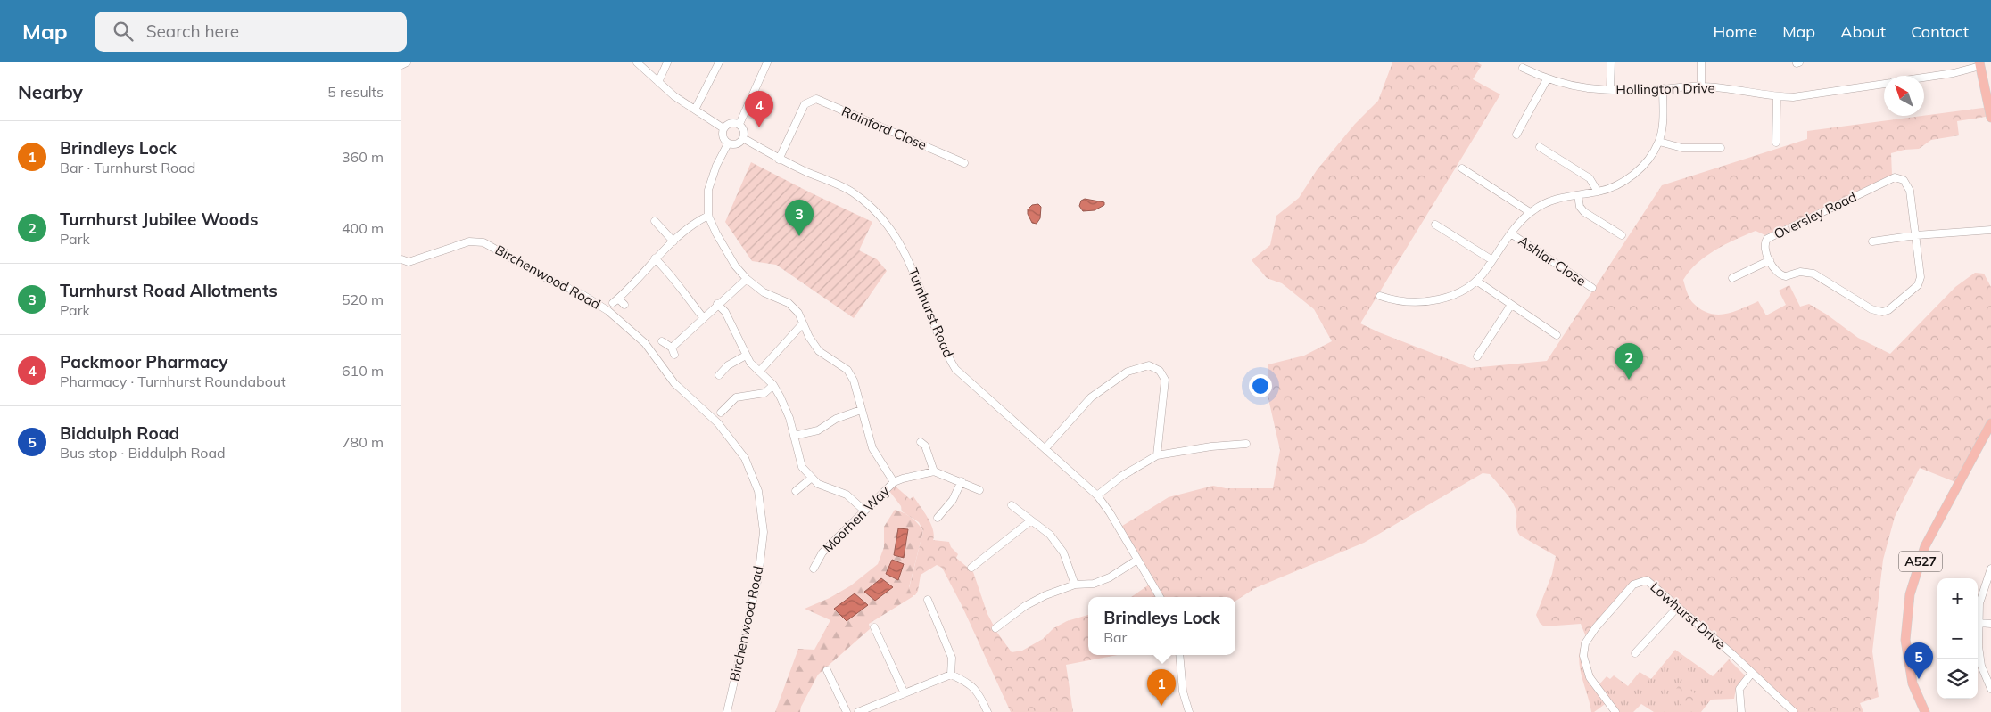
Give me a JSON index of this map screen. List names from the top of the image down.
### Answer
{
  "streets": {
    "main road": ["A527"],
    "street": [
      "Hollington Drive",
      "Rainford Close",
      "Oversley Road",
      "Ashlar Close",
      "Birchenwood Road",
      "Turnhurst Road",
      "Moorhen Way",
      "Lowhurst Drive"
    ]
  },
  "crossings": [
    ["Rainford Close", "Turnhurst Road"]
  ],
  "north": "top left",
  "page": {
    "header": "Map",
    "search": "Search here",
    "nav": [
      "Home",
      "Map",
      "About",
      "Contact"
    ],
    "heading": ["Nearby", "5 results"],
    "pins": [
      "4",
      "3",
      "2",
      "5",
      "1"
    ],
    "list": [
      {
        "mark": "1",
        "name": "Brindleys Lock",
        "note": "Bar · Turnhurst Road",
        "value": "360 m"
      },
      {
        "mark": "2",
        "name": "Turnhurst Jubilee Woods",
        "note": "Park",
        "value": "400 m"
      },
      {
        "mark": "3",
        "name": "Turnhurst Road Allotments",
        "note": "Park",
        "value": "520 m"
      },
      {
        "mark": "4",
        "name": "Packmoor Pharmacy",
        "note": "Pharmacy · Turnhurst Roundabout",
        "value": "610 m"
      },
      {
        "mark": "5",
        "name": "Biddulph Road",
        "note": "Bus stop · Biddulph Road",
        "value": "780 m"
      }
    ],
    "map_buttons": ["+", "−"],
    "popup": ["Brindleys Lock", "Bar"]
  }
}
